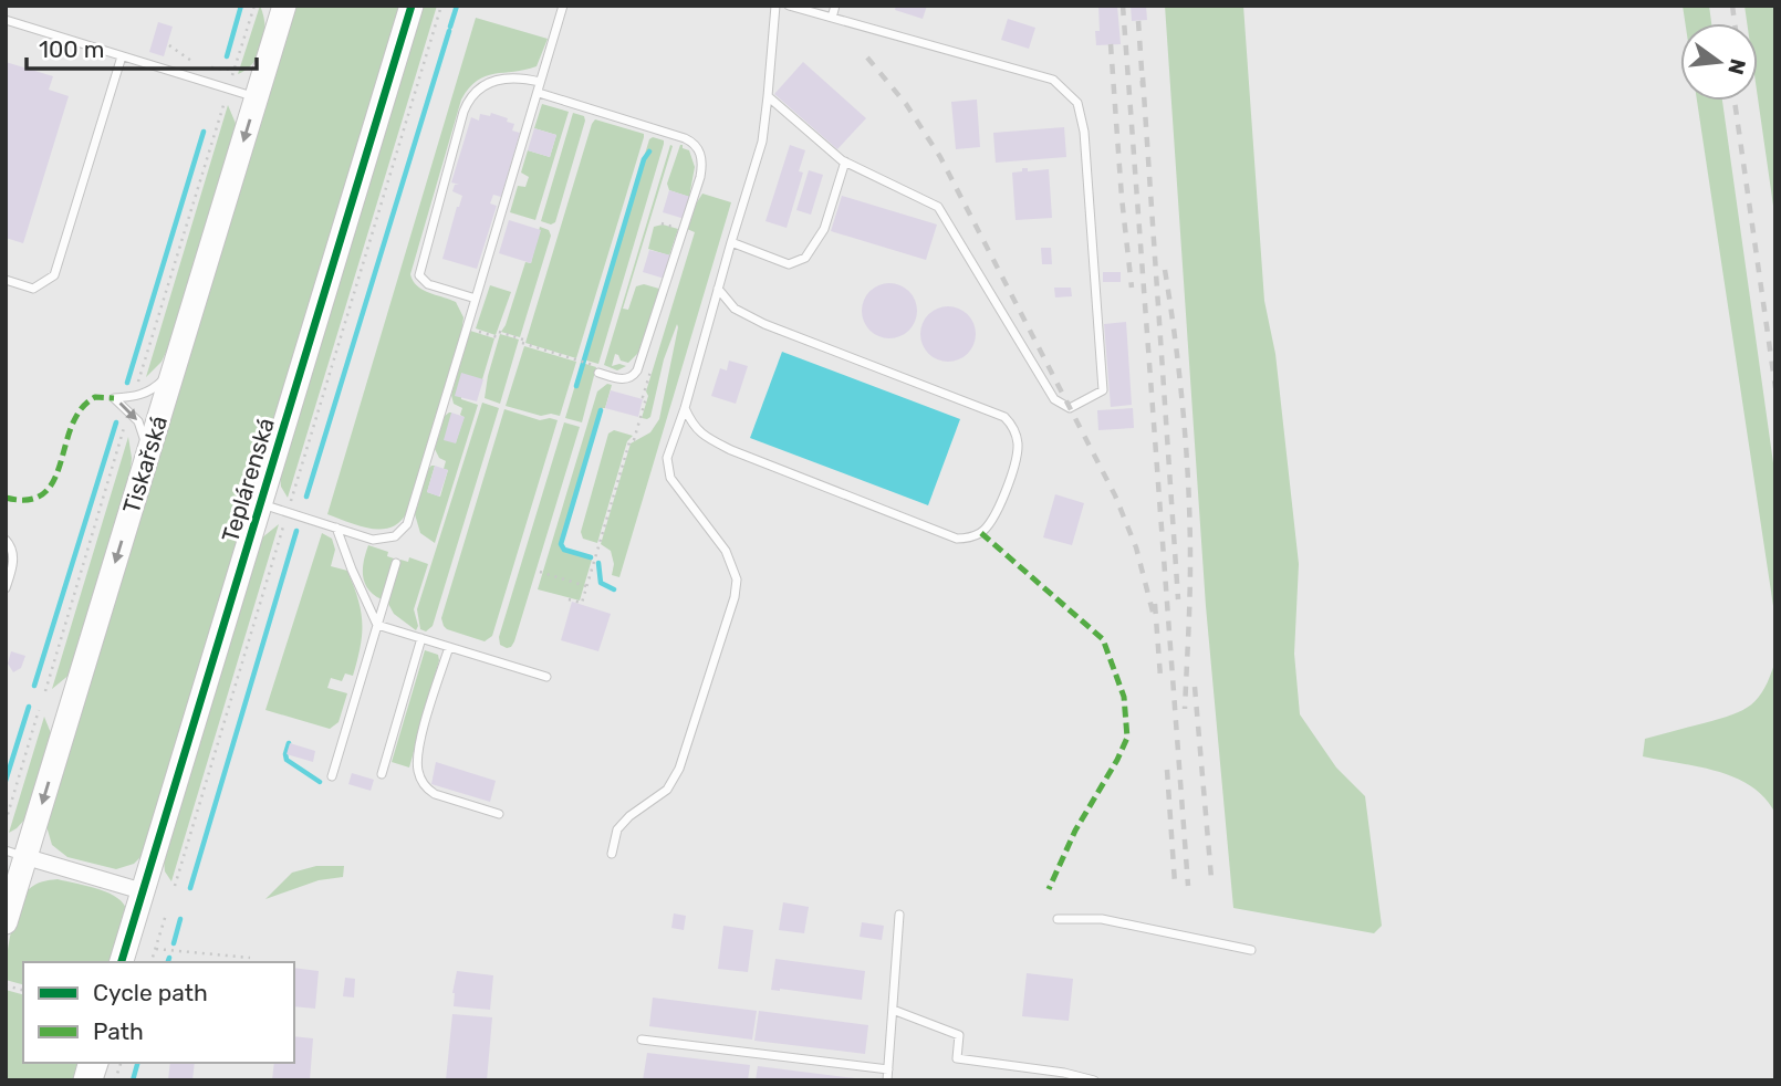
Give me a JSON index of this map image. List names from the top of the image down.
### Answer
{
  "streets": {
    "street": ["Tiskařská", "Teplárenská"]
  },
  "one_way": ["Tiskařská"],
  "legend": ["Cycle path", "Path"],
  "scale_bar": "100 m",
  "north": "right"
}
